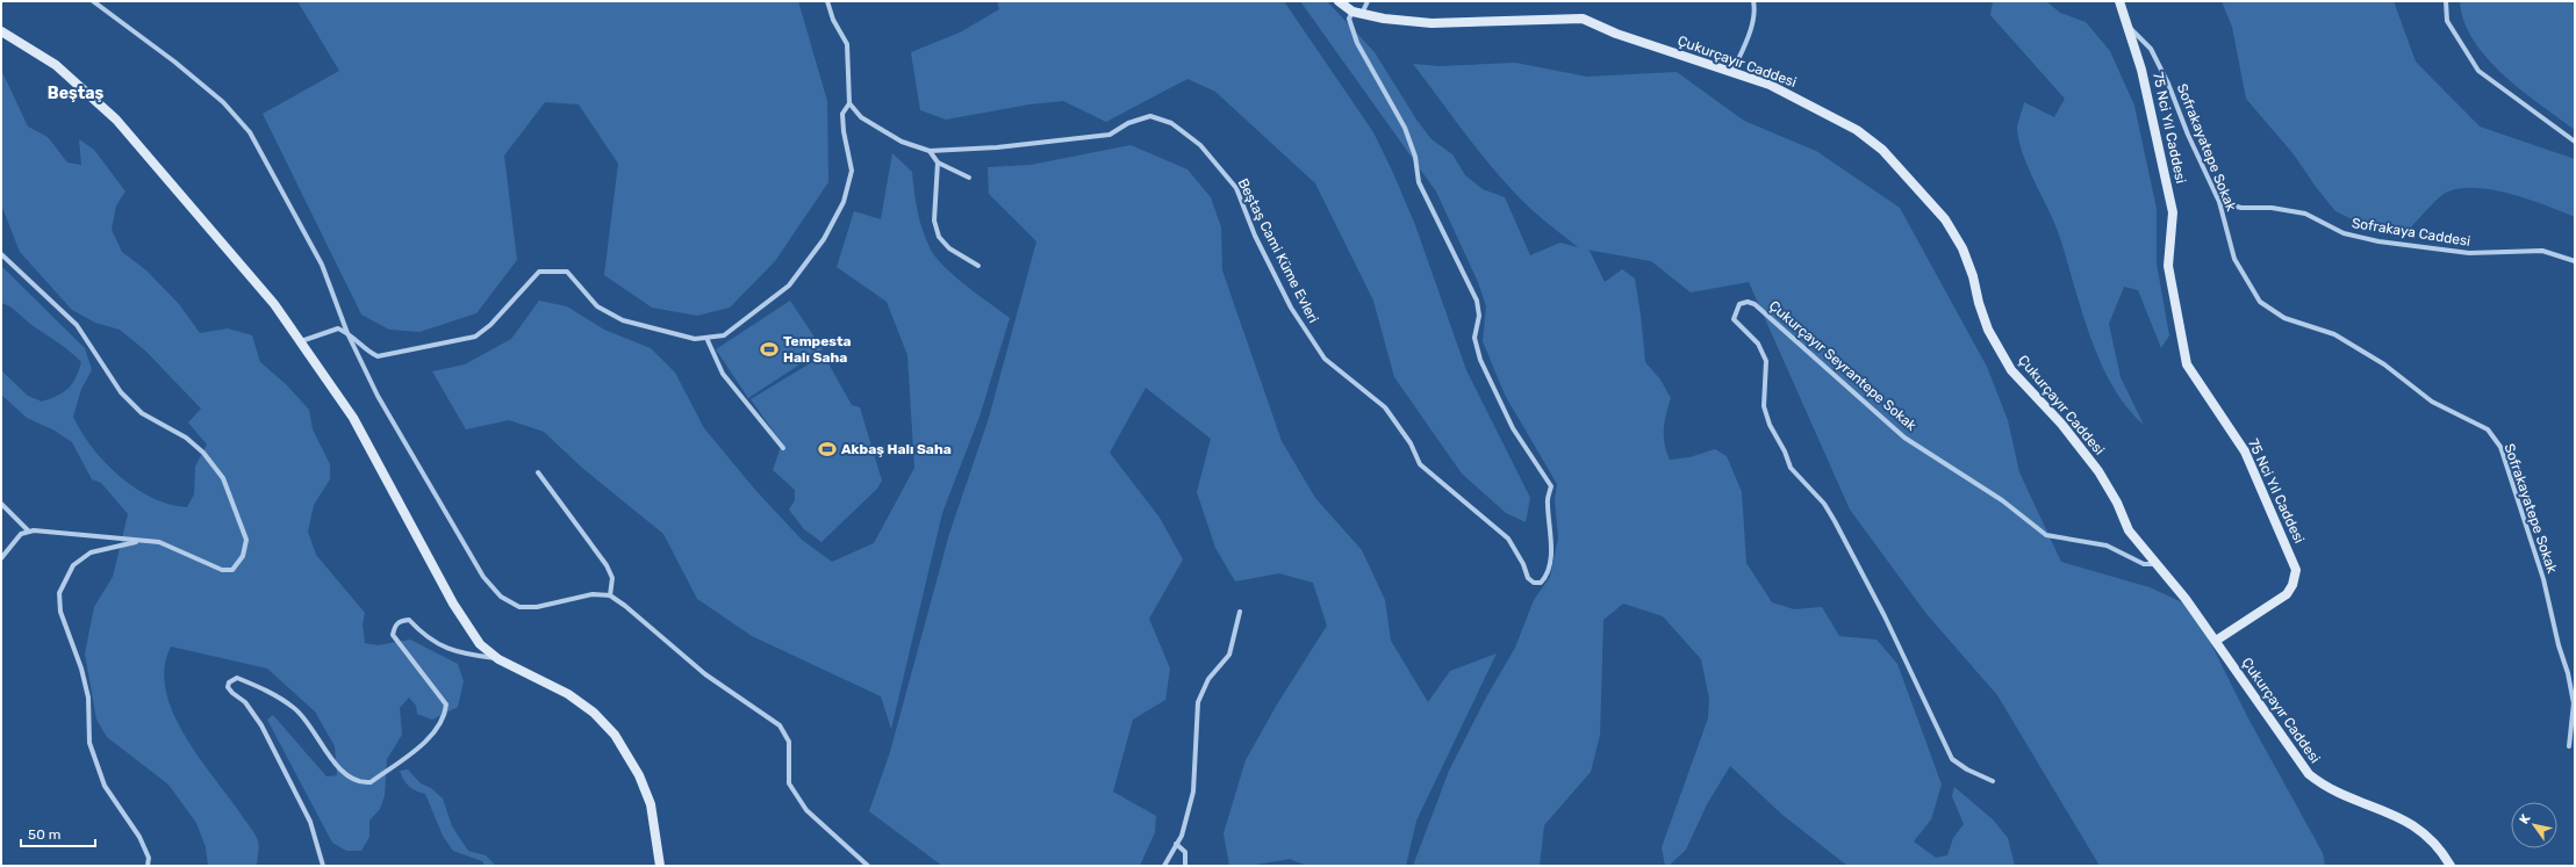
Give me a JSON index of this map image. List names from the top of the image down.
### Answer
{
  "streets": {
    "street": [
      "Çukurçayır Caddesi",
      "75 Nci Yıl Caddesi",
      "Sofrakayatepe Sokak",
      "Sofrakaya Caddesi",
      "Beştaş Cami Küme Evleri",
      "Çukurçayır Seyrantepe Sokak"
    ]
  },
  "crossings": [
    ["Çukurçayır Caddesi", "75 Nci Yıl Caddesi"],
    ["Çukurçayır Caddesi", "Beştaş Cami Küme Evleri"],
    ["Çukurçayır Caddesi", "Çukurçayır Seyrantepe Sokak"],
    ["75 Nci Yıl Caddesi", "Sofrakayatepe Sokak"],
    ["Sofrakayatepe Sokak", "Sofrakaya Caddesi"]
  ],
  "districts": ["Beştaş"],
  "places": {
    "sports": ["Tempesta Halı Saha", "Akbaş Halı Saha"]
  },
  "scale_bar": "50 m",
  "north": "top left"
}
